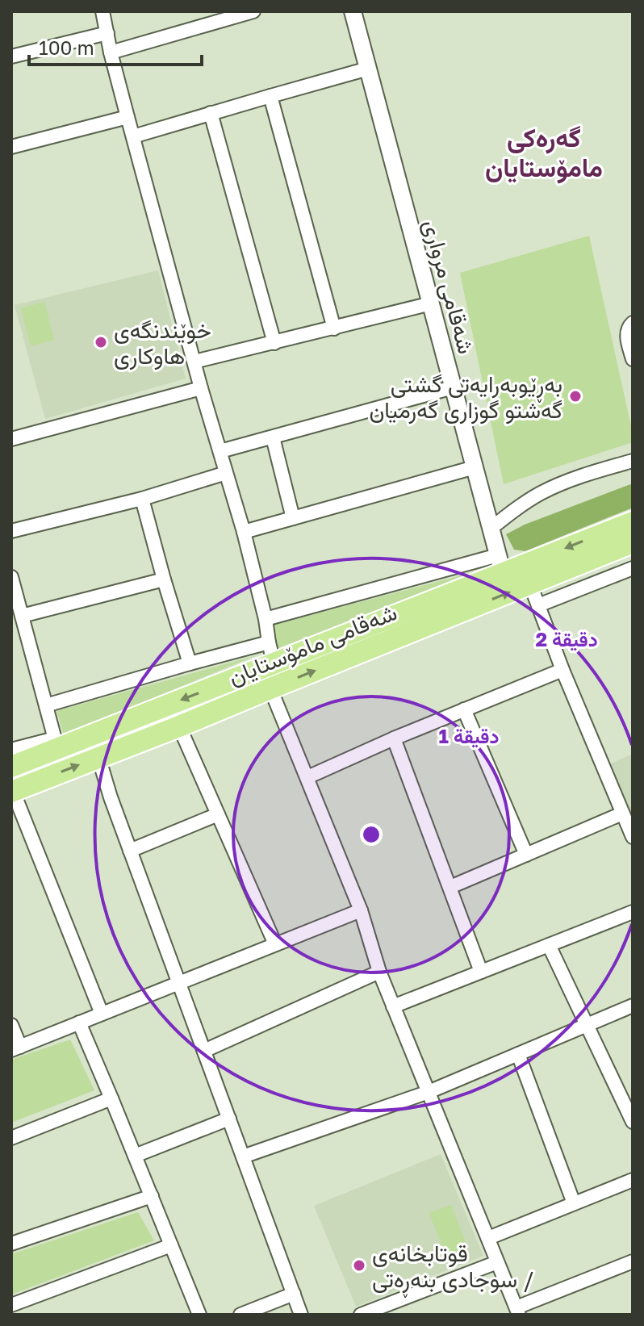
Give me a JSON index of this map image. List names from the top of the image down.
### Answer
{
  "streets": {
    "main road": ["شەقامی مامۆستایان"],
    "street": ["شەقامی مرواری"]
  },
  "crossings": [
    ["شەقامی مرواری", "شەقامی مامۆستایان"]
  ],
  "districts": ["گەرەکی مامۆستایان"],
  "places": ["خوێندنگەی هاوکاری", "بەڕێوبەرایەتی گشتی گەشتو گوزاری گەرمیان", "قوتابخانەی سوجادی بنەڕەتی /"],
  "scale_bar": "100 m",
  "rings": ["2 دقيقة", "1 دقيقة"]
}
